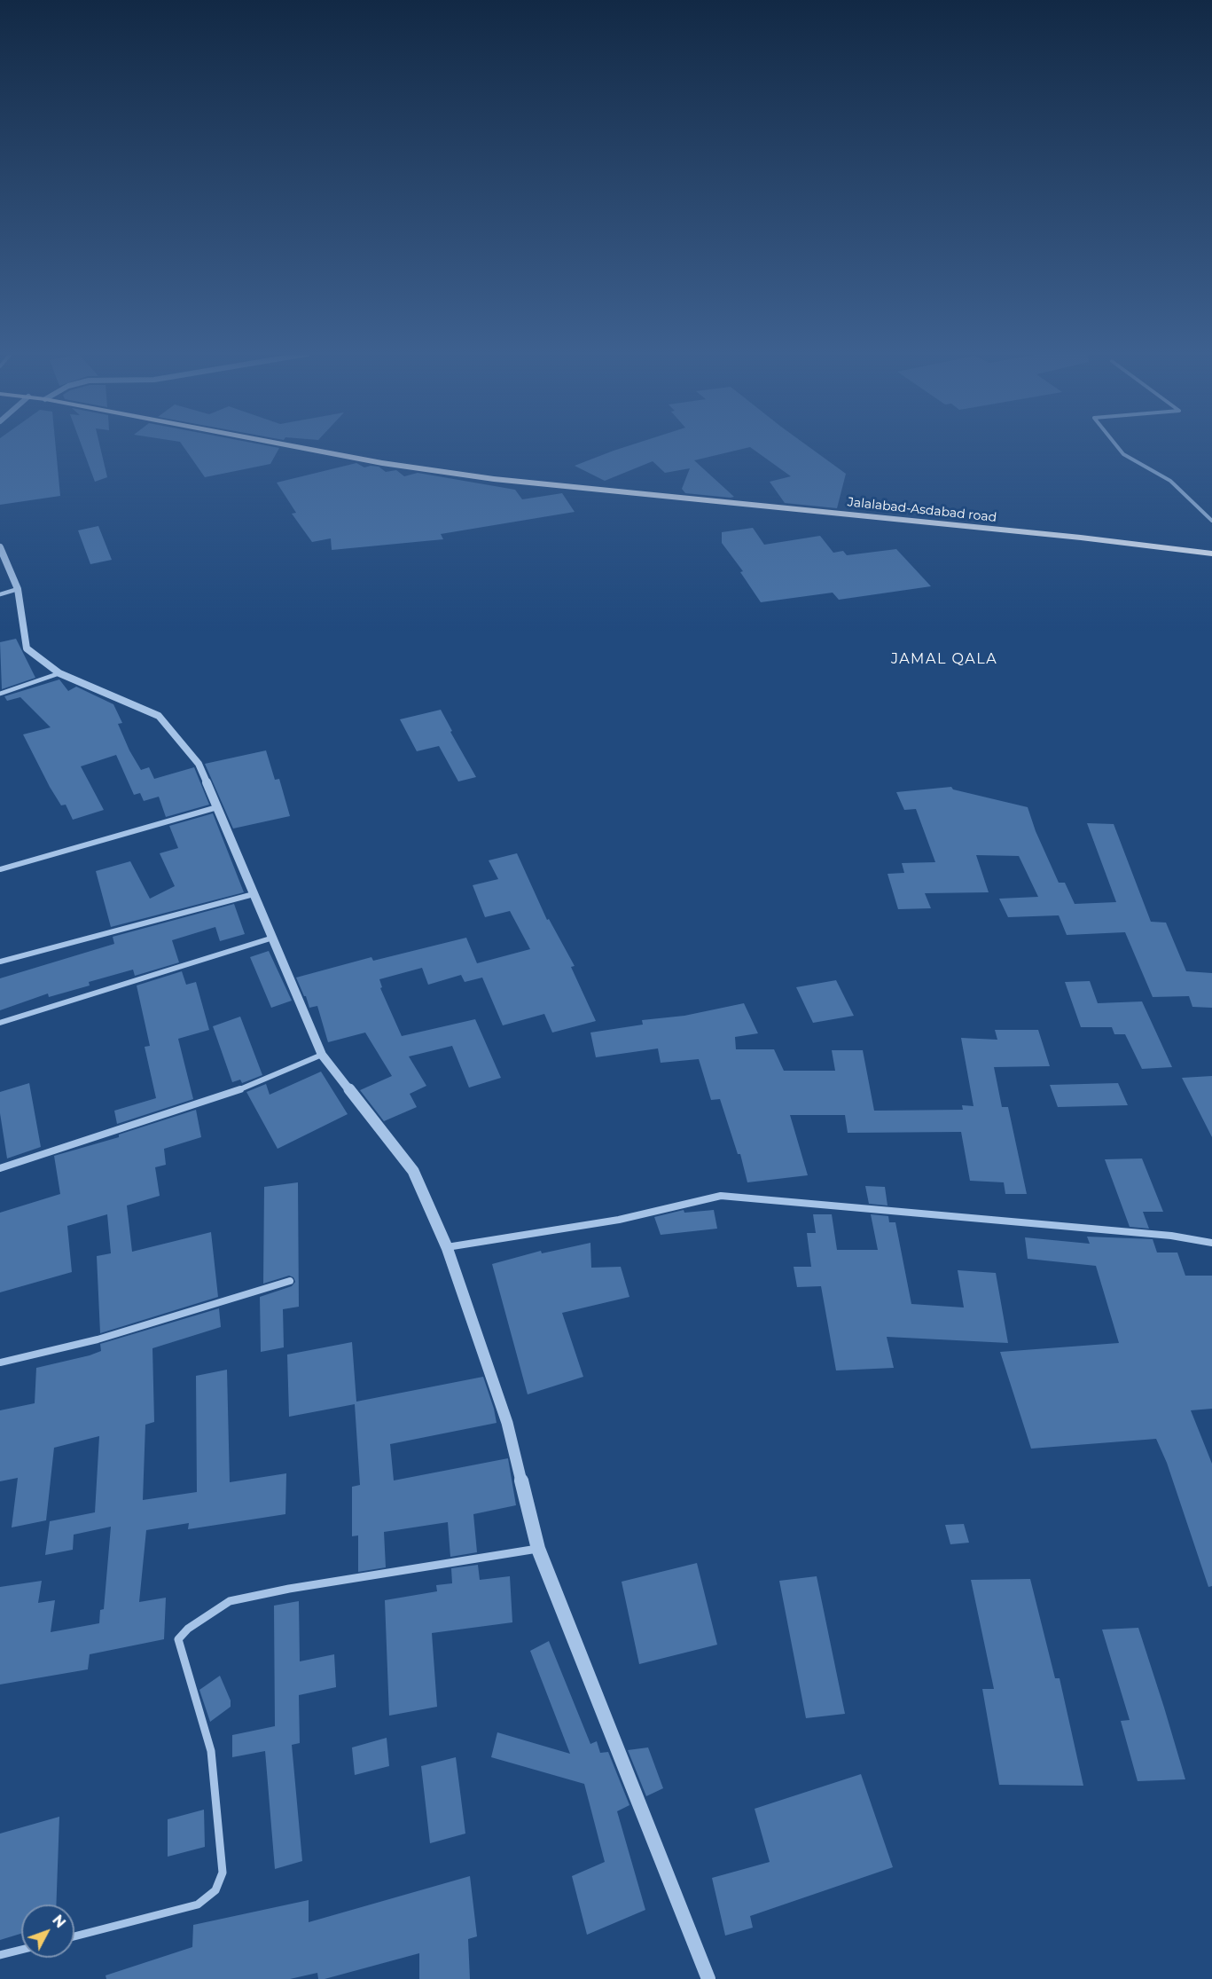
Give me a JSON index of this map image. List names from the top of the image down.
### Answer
{
  "streets": {
    "main road": ["Jalalabad-Asdabad road"]
  },
  "districts": ["JAMAL QALA"],
  "north": "top right"
}
